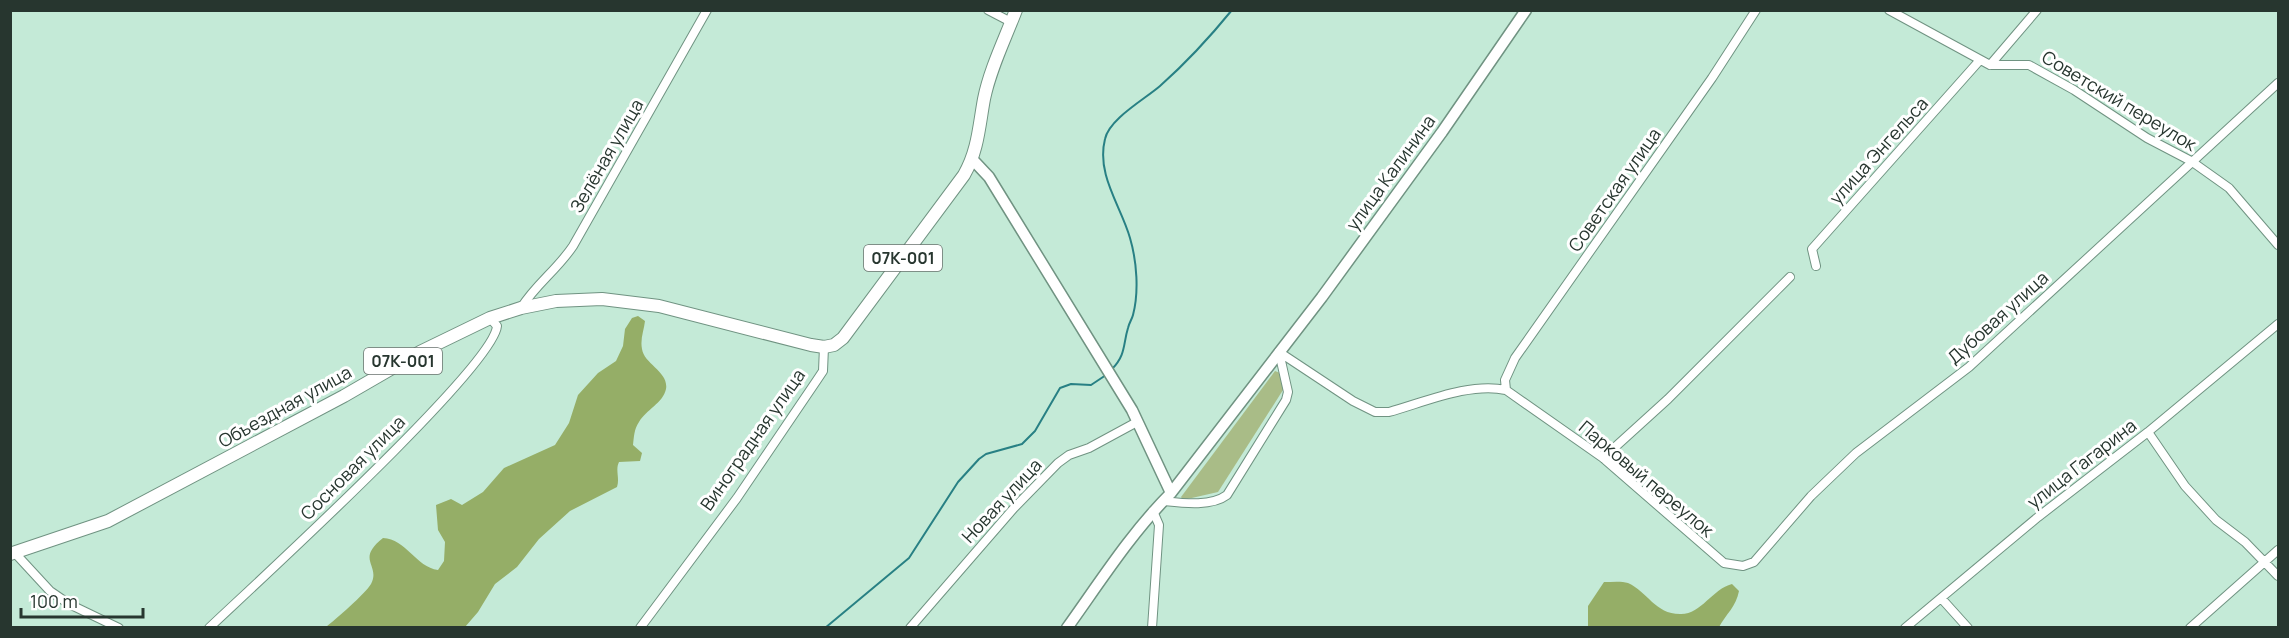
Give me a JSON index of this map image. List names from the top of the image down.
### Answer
{
  "streets": {
    "main road": ["07К-001", "Объездная улица"],
    "street": [
      "Советский переулок",
      "улица Энгельса",
      "Зелёная улица",
      "улица Калинина",
      "Советская улица",
      "Дубовая улица",
      "Виноградная улица",
      "улица Гагарина",
      "Сосновая улица",
      "Парковый переулок",
      "Новая улица"
    ]
  },
  "crossings": [
    ["Советский переулок", "улица Энгельса"],
    ["Советский переулок", "Дубовая улица"],
    ["Зелёная улица", "Объездная улица"],
    ["Советская улица", "Парковый переулок"],
    ["07К-001", "Объездная улица"],
    ["07К-001", "Виноградная улица"],
    ["Дубовая улица", "Парковый переулок"],
    ["Объездная улица", "Виноградная улица"],
    ["Объездная улица", "Сосновая улица"]
  ],
  "scale_bar": "100 m"
}
